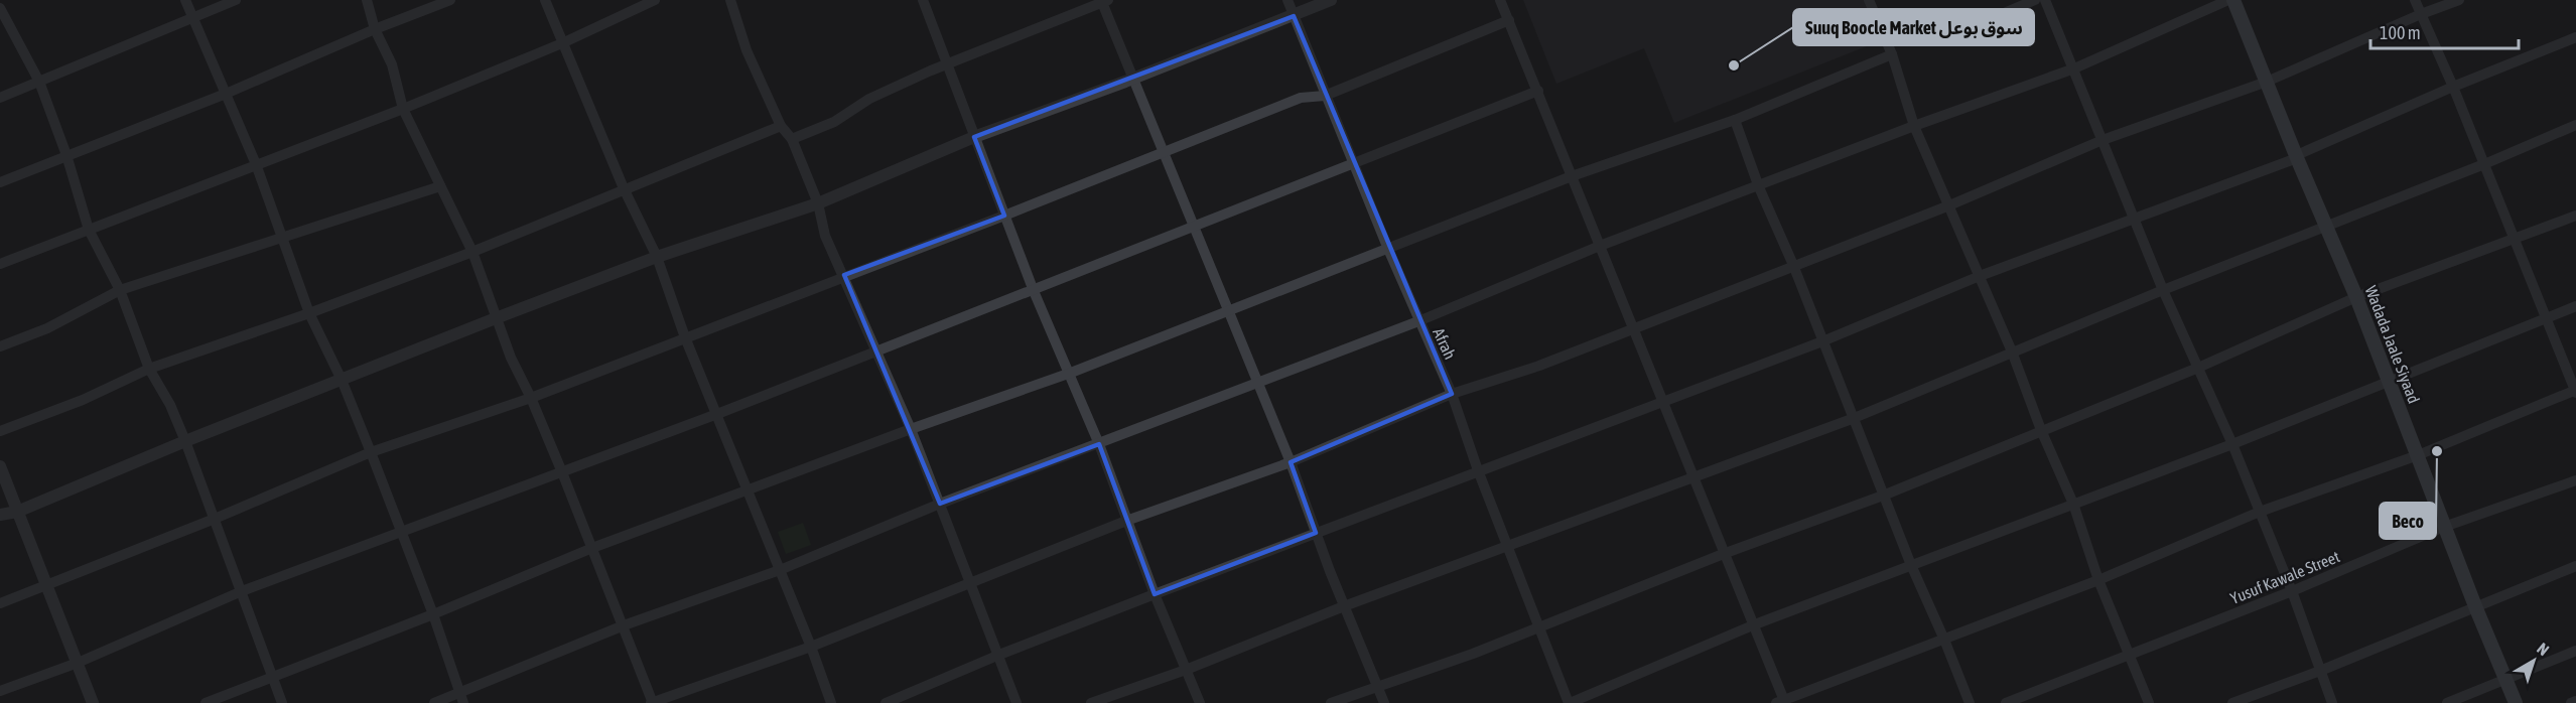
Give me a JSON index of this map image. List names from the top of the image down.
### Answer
{
  "streets": {
    "main road": ["Wadada Jaale Siyaad"],
    "street": ["Afrah", "Yusuf Kawale Street"]
  },
  "crossings": [
    ["Wadada Jaale Siyaad", "Yusuf Kawale Street"]
  ],
  "places": ["Suuq Boocle Market سوق بوعل", "Beco"],
  "scale_bar": "100 m",
  "north": "top right"
}
